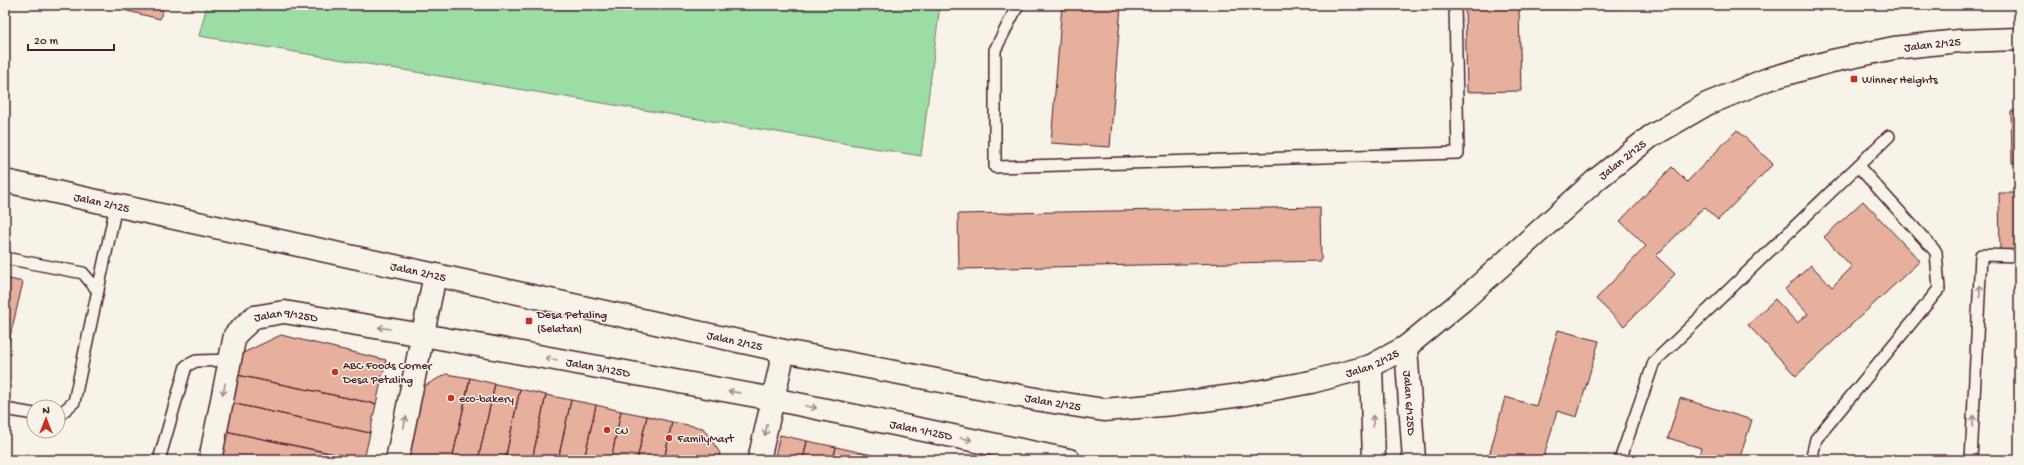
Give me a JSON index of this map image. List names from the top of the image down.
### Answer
{
  "streets": {
    "street": [
      "Jalan 2/125",
      "Jalan 9/125D",
      "Jalan 3/125D",
      "Jalan 6/125D",
      "Jalan 1/125D"
    ]
  },
  "crossings": [
    ["Jalan 2/125", "Jalan 6/125D"],
    ["Jalan 9/125D", "Jalan 3/125D"],
    ["Jalan 3/125D", "Jalan 1/125D"]
  ],
  "one_way": ["Jalan 3/125D", "Jalan 1/125D"],
  "places": {
    "transit": ["Winner Heights", "Desa Petaling (Selatan)"],
    "other": [
      "ABC Foods Corner Desa Petaling",
      "eco-bakery",
      "CU",
      "FamilyMart"
    ]
  },
  "scale_bar": "20 m",
  "north": "top"
}
